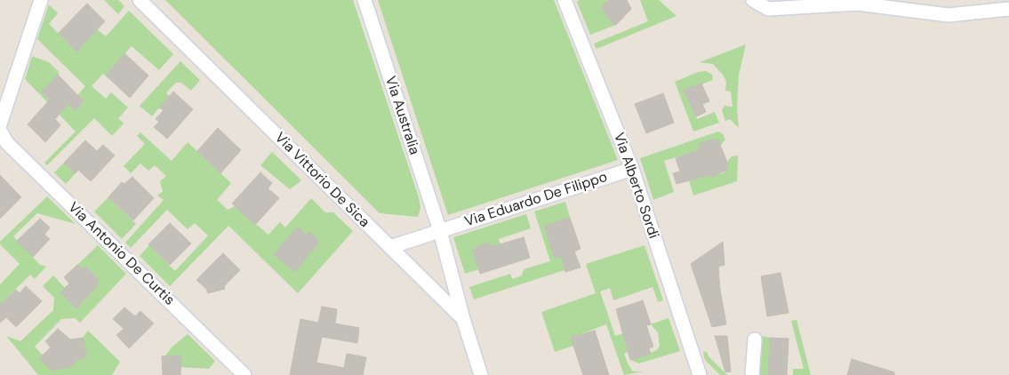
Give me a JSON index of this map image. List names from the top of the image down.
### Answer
{
  "streets": {
    "street": [
      "Via Australia",
      "Via Vittorio De Sica",
      "Via Alberto Sordi",
      "Via Eduardo De Filippo",
      "Via Antonio De Curtis"
    ]
  },
  "crossings": [
    ["Via Australia", "Via Vittorio De Sica"],
    ["Via Australia", "Via Eduardo De Filippo"],
    ["Via Vittorio De Sica", "Via Eduardo De Filippo"],
    ["Via Alberto Sordi", "Via Eduardo De Filippo"]
  ]
}
